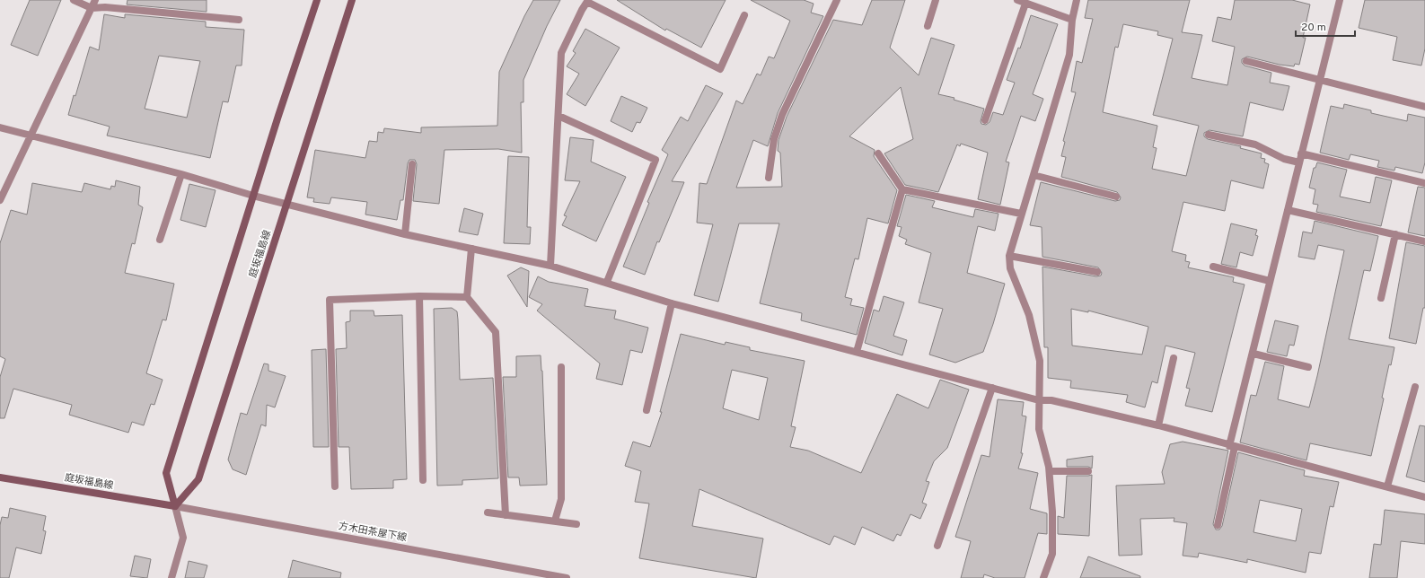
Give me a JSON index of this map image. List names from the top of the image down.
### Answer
{
  "streets": {
    "main road": ["庭坂福島線"],
    "street": ["方木田茶屋下線"]
  },
  "crossings": [
    ["庭坂福島線", "方木田茶屋下線"]
  ],
  "scale_bar": "20 m"
}
